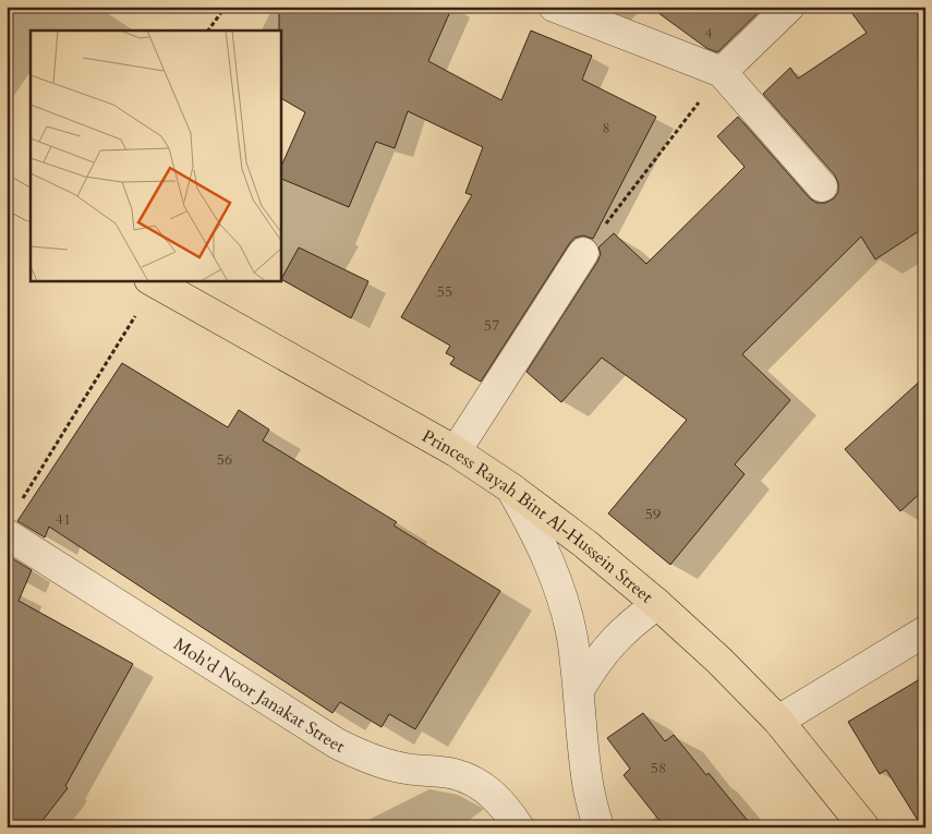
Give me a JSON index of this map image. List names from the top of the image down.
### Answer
{
  "streets": {
    "main road": ["Princess Rayah Bint Al-Hussein Street"],
    "street": ["Moh'd Noor Janakat Street"]
  },
  "house_numbers": [
    "4",
    "8",
    "55",
    "57",
    "56",
    "59",
    "41",
    "58"
  ]
}
